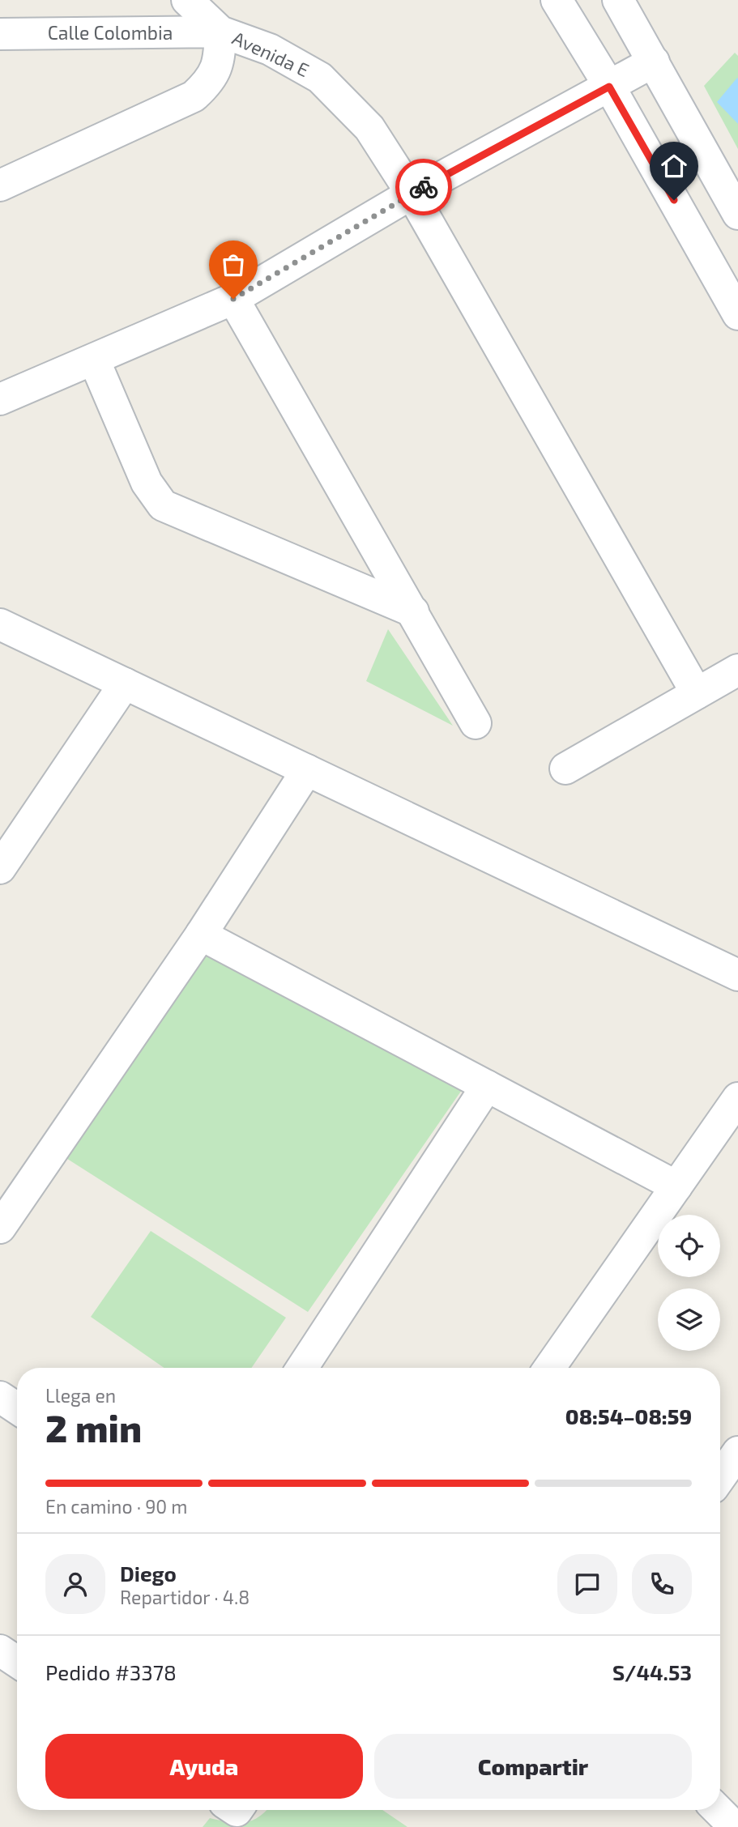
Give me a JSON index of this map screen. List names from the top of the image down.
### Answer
{
  "streets": {
    "street": ["Calle Colombia", "Avenida E"]
  },
  "crossings": [
    ["Calle Colombia", "Avenida E"]
  ],
  "page": {
    "heading": ["2 min", "Llega en", "08:54–08:59"],
    "panel": [
      "Diego",
      "Repartidor · 4.8",
      "Pedido #3378",
      "S/44.53"
    ],
    "bar": "En camino · 90 m",
    "buttons": ["Ayuda", "Compartir"]
  }
}
